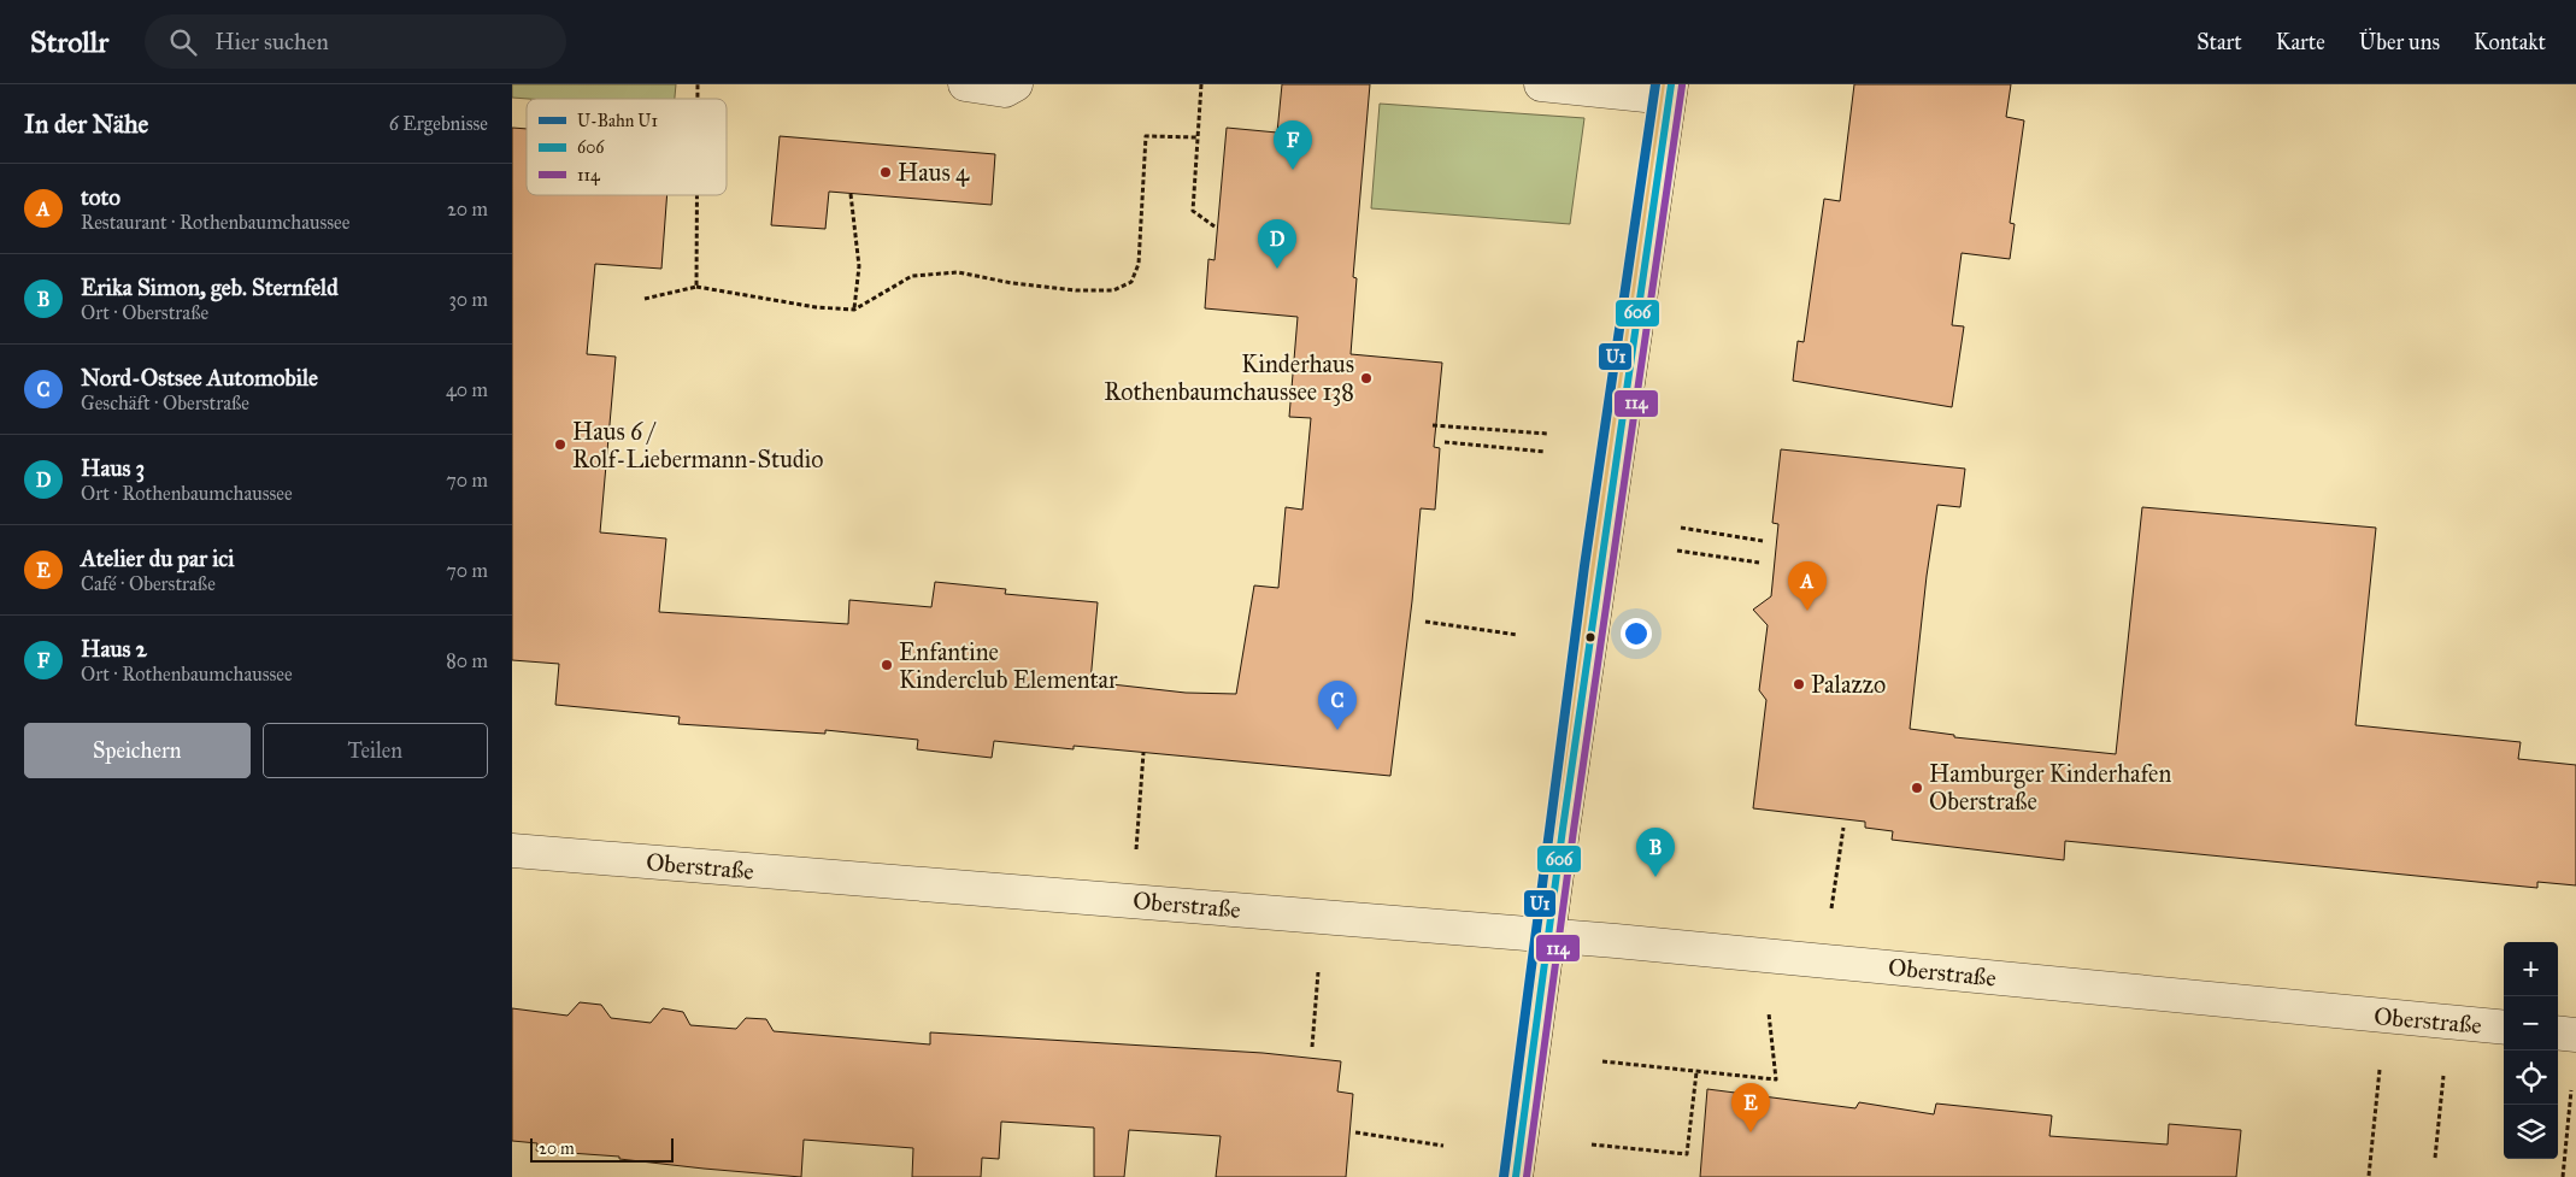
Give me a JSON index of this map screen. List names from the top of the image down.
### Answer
{
  "streets": {
    "street": ["Oberstraße"]
  },
  "places": [
    "Haus 4",
    "Kinderhaus Rothenbaumchaussee 138",
    "Haus 6 / Rolf-Liebermann-Studio",
    "Enfantine Kinderclub Elementar",
    "Palazzo",
    "Hamburger Kinderhafen Oberstraße"
  ],
  "lines": ["metro line U1", "transit line 606", "transit line 114"],
  "legend": ["U-Bahn U1", "606", "114"],
  "scale_bar": "20 m",
  "page": {
    "header": "Strollr",
    "search": "Hier suchen",
    "nav": [
      "Start",
      "Karte",
      "Über uns",
      "Kontakt"
    ],
    "heading": ["In der Nähe", "6 Ergebnisse"],
    "pins": [
      "F",
      "D",
      "A",
      "C",
      "B",
      "E"
    ],
    "list": [
      {
        "mark": "A",
        "name": "toto",
        "note": "Restaurant · Rothenbaumchaussee",
        "value": "20 m"
      },
      {
        "mark": "B",
        "name": "Erika Simon, geb. Sternfeld",
        "note": "Ort · Oberstraße",
        "value": "30 m"
      },
      {
        "mark": "C",
        "name": "Nord-Ostsee Automobile",
        "note": "Geschäft · Oberstraße",
        "value": "40 m"
      },
      {
        "mark": "D",
        "name": "Haus 3",
        "note": "Ort · Rothenbaumchaussee",
        "value": "70 m"
      },
      {
        "mark": "E",
        "name": "Atelier du par ici",
        "note": "Café · Oberstraße",
        "value": "70 m"
      },
      {
        "mark": "F",
        "name": "Haus 2",
        "note": "Ort · Rothenbaumchaussee",
        "value": "80 m"
      }
    ],
    "buttons": ["Speichern", "Teilen"],
    "map_buttons": ["+", "−"],
    "scale": "20 m"
  }
}
